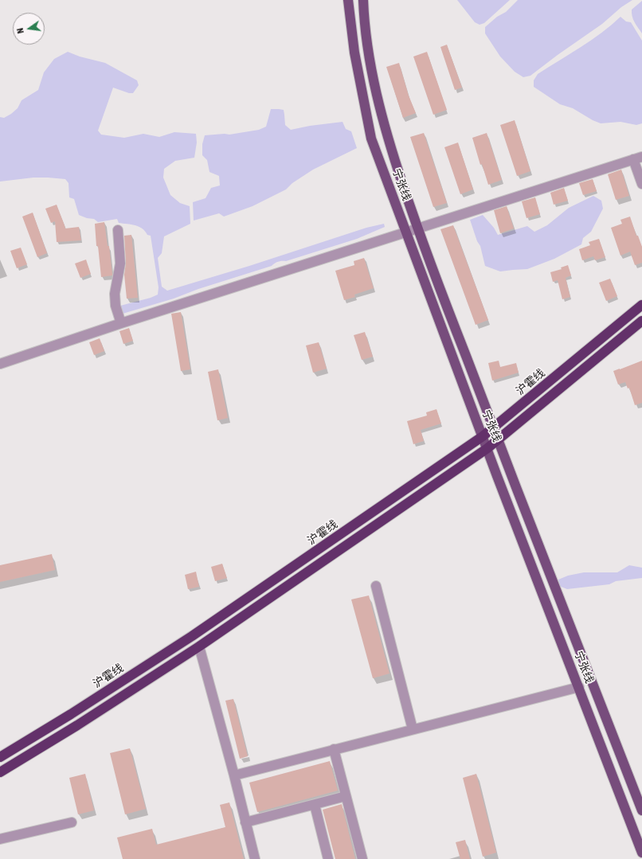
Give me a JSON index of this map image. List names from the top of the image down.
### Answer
{
  "streets": {
    "highway": ["沪霍线"],
    "main road": ["宁张线"]
  },
  "crossings": [
    ["宁张线", "沪霍线"]
  ],
  "north": "left"
}
